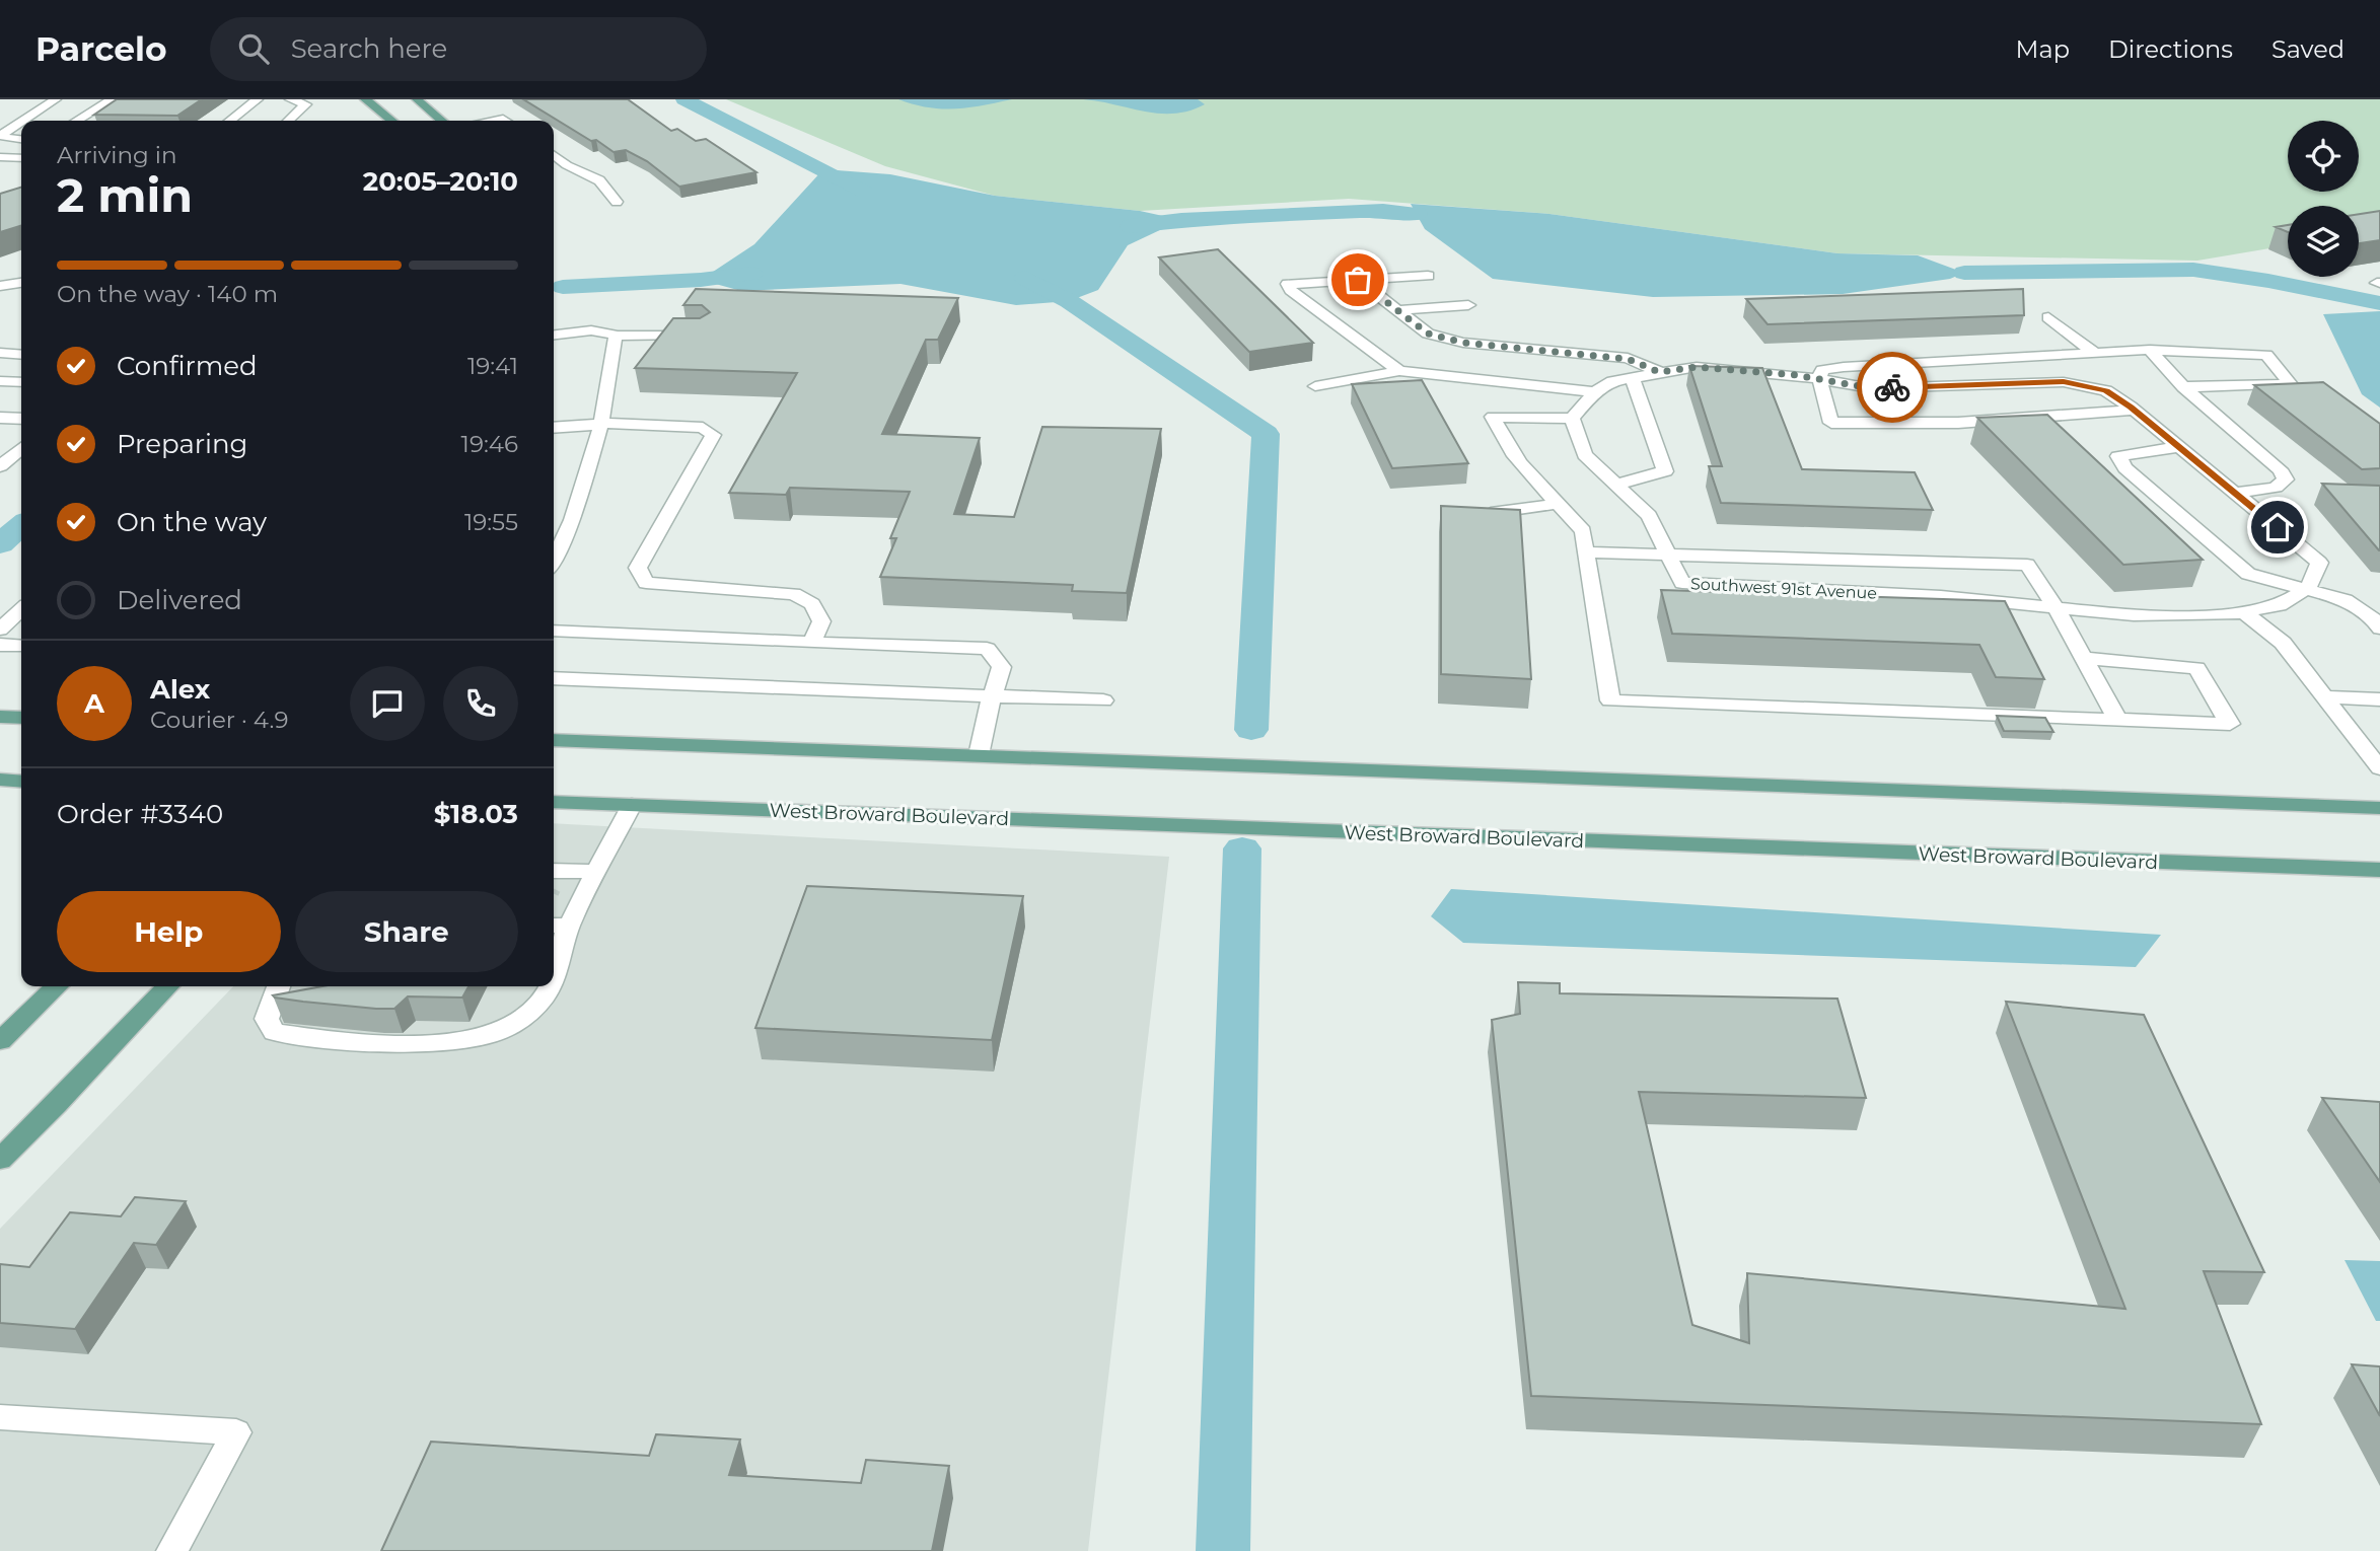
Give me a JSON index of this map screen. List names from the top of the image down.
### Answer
{
  "streets": {
    "main road": ["West Broward Boulevard"],
    "street": ["Southwest 91st Avenue"]
  },
  "page": {
    "header": "Parcelo",
    "search": "Search here",
    "nav": ["Map", "Directions", "Saved"],
    "heading": ["2 min", "Arriving in", "20:05–20:10"],
    "panel": [
      "Alex",
      "Courier · 4.9",
      "Order #3340",
      "$18.03"
    ],
    "bar": "On the way · 140 m",
    "list": [
      ["Confirmed", "19:41"],
      ["Preparing", "19:46"],
      ["On the way", "19:55"],
      "Delivered"
    ],
    "round": "A",
    "buttons": ["Help", "Share"]
  }
}
